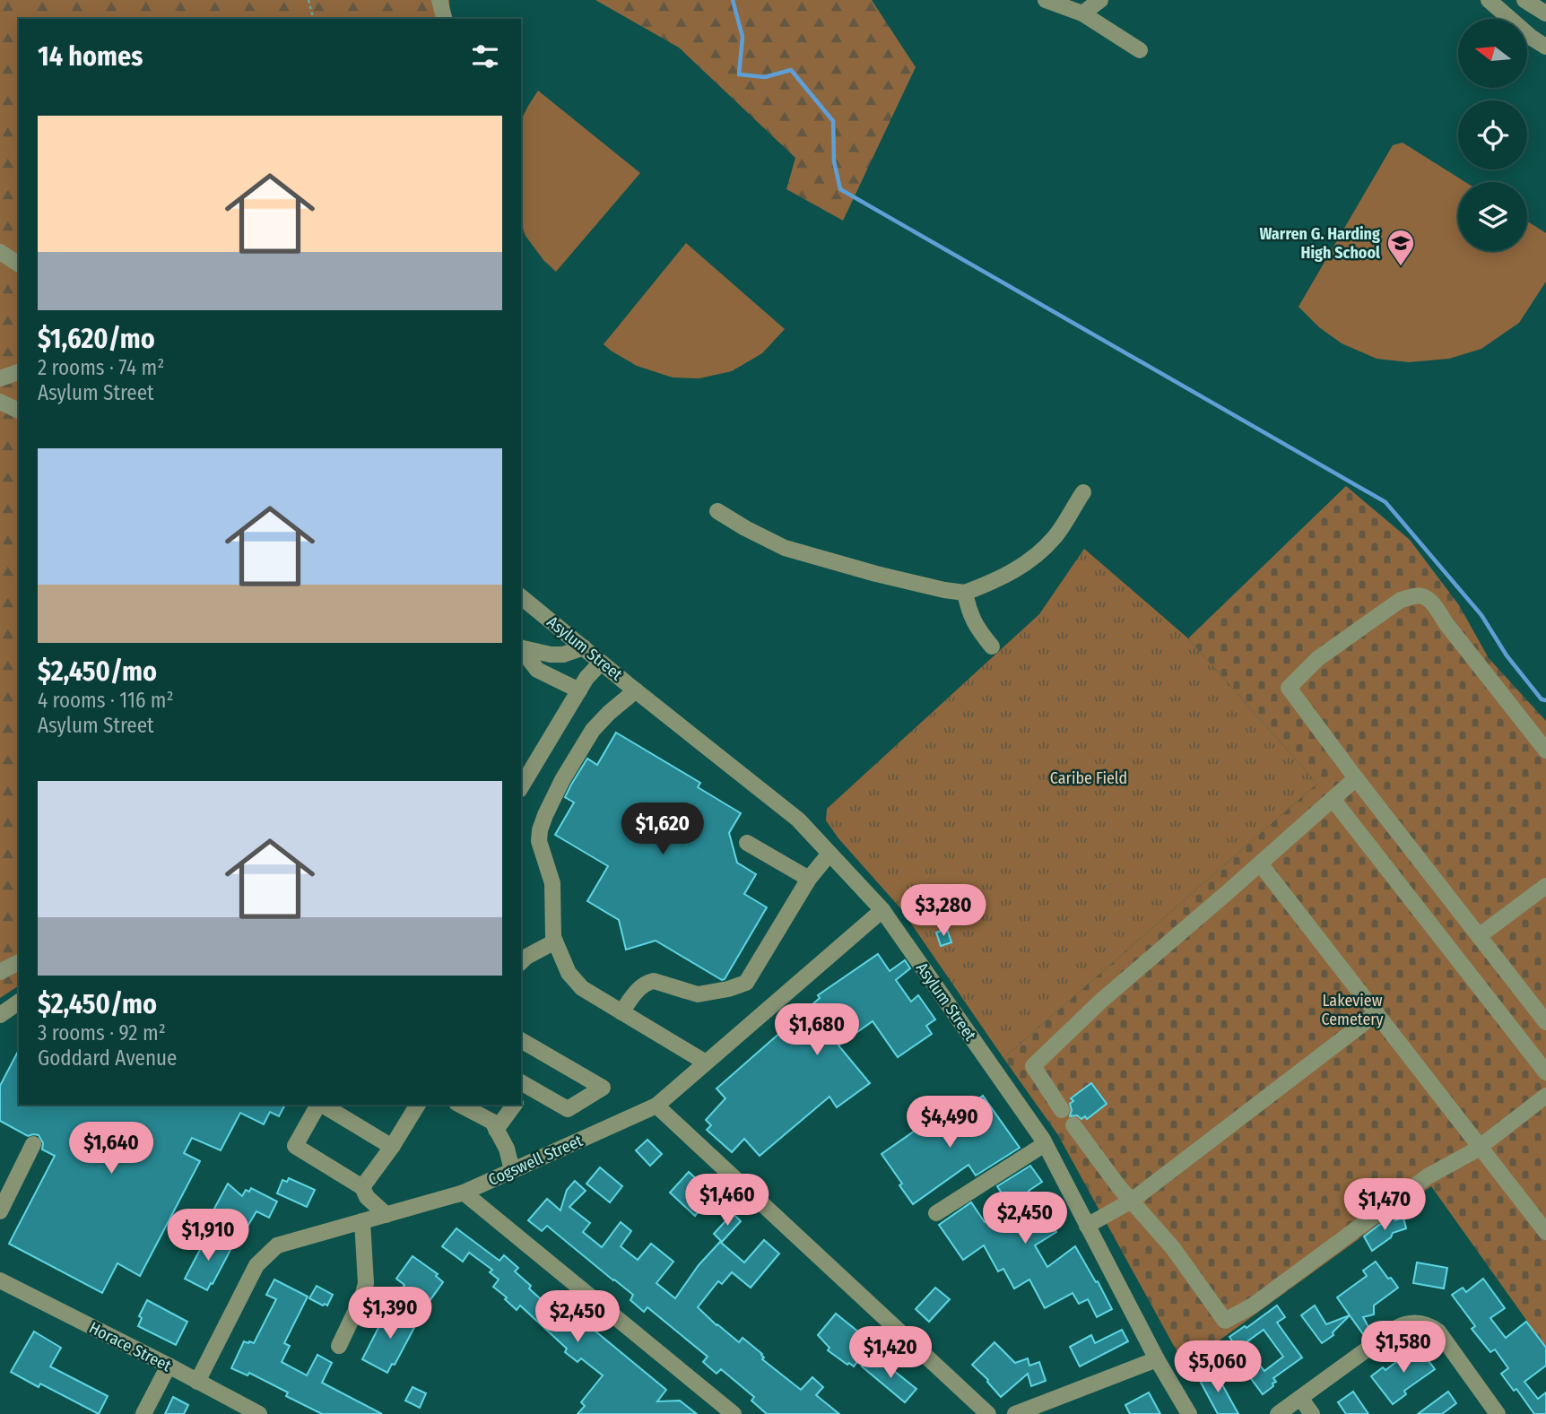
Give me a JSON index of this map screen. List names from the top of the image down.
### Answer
{
  "streets": {
    "street": ["Asylum Street", "Cogswell Street", "Horace Street"]
  },
  "crossings": [
    ["Asylum Street", "Cogswell Street"],
    ["Cogswell Street", "Horace Street"]
  ],
  "parks": ["Caribe Field", "Lakeview Cemetery"],
  "places": {
    "school or university": ["Warren G. Harding High School"]
  },
  "north": "left",
  "page": {
    "heading": "14 homes",
    "list": [
      {
        "name": "$1,620/mo",
        "note": "2 rooms · 74 m² · Asylum Street"
      },
      {
        "name": "$2,450/mo",
        "note": "4 rooms · 116 m² · Asylum Street"
      },
      {
        "name": "$2,450/mo",
        "note": "3 rooms · 92 m² · Goddard Avenue"
      }
    ],
    "price": [
      "$1,620",
      "$3,280",
      "$1,680",
      "$4,490",
      "$1,640",
      "$1,460",
      "$1,470",
      "$2,450",
      "$1,910",
      "$1,390",
      "$2,450",
      "$1,580",
      "$1,420",
      "$5,060"
    ]
  }
}
